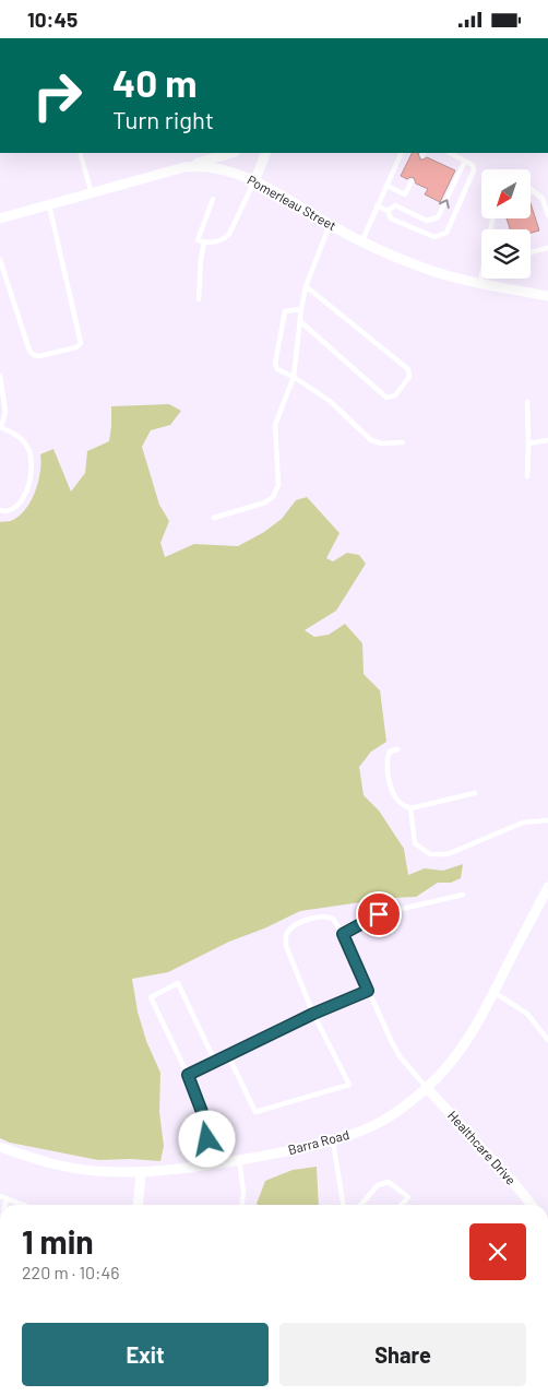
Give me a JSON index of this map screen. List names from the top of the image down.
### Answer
{
  "streets": {
    "street": ["Pomerleau Street", "Barra Road", "Healthcare Drive"]
  },
  "crossings": [
    ["Barra Road", "Healthcare Drive"]
  ],
  "north": "bottom left",
  "page": {
    "status": "10:45",
    "turn": ["40 m", "Turn right"],
    "heading": ["1 min", "220 m · 10:46"],
    "buttons": ["Exit", "Share"]
  }
}
